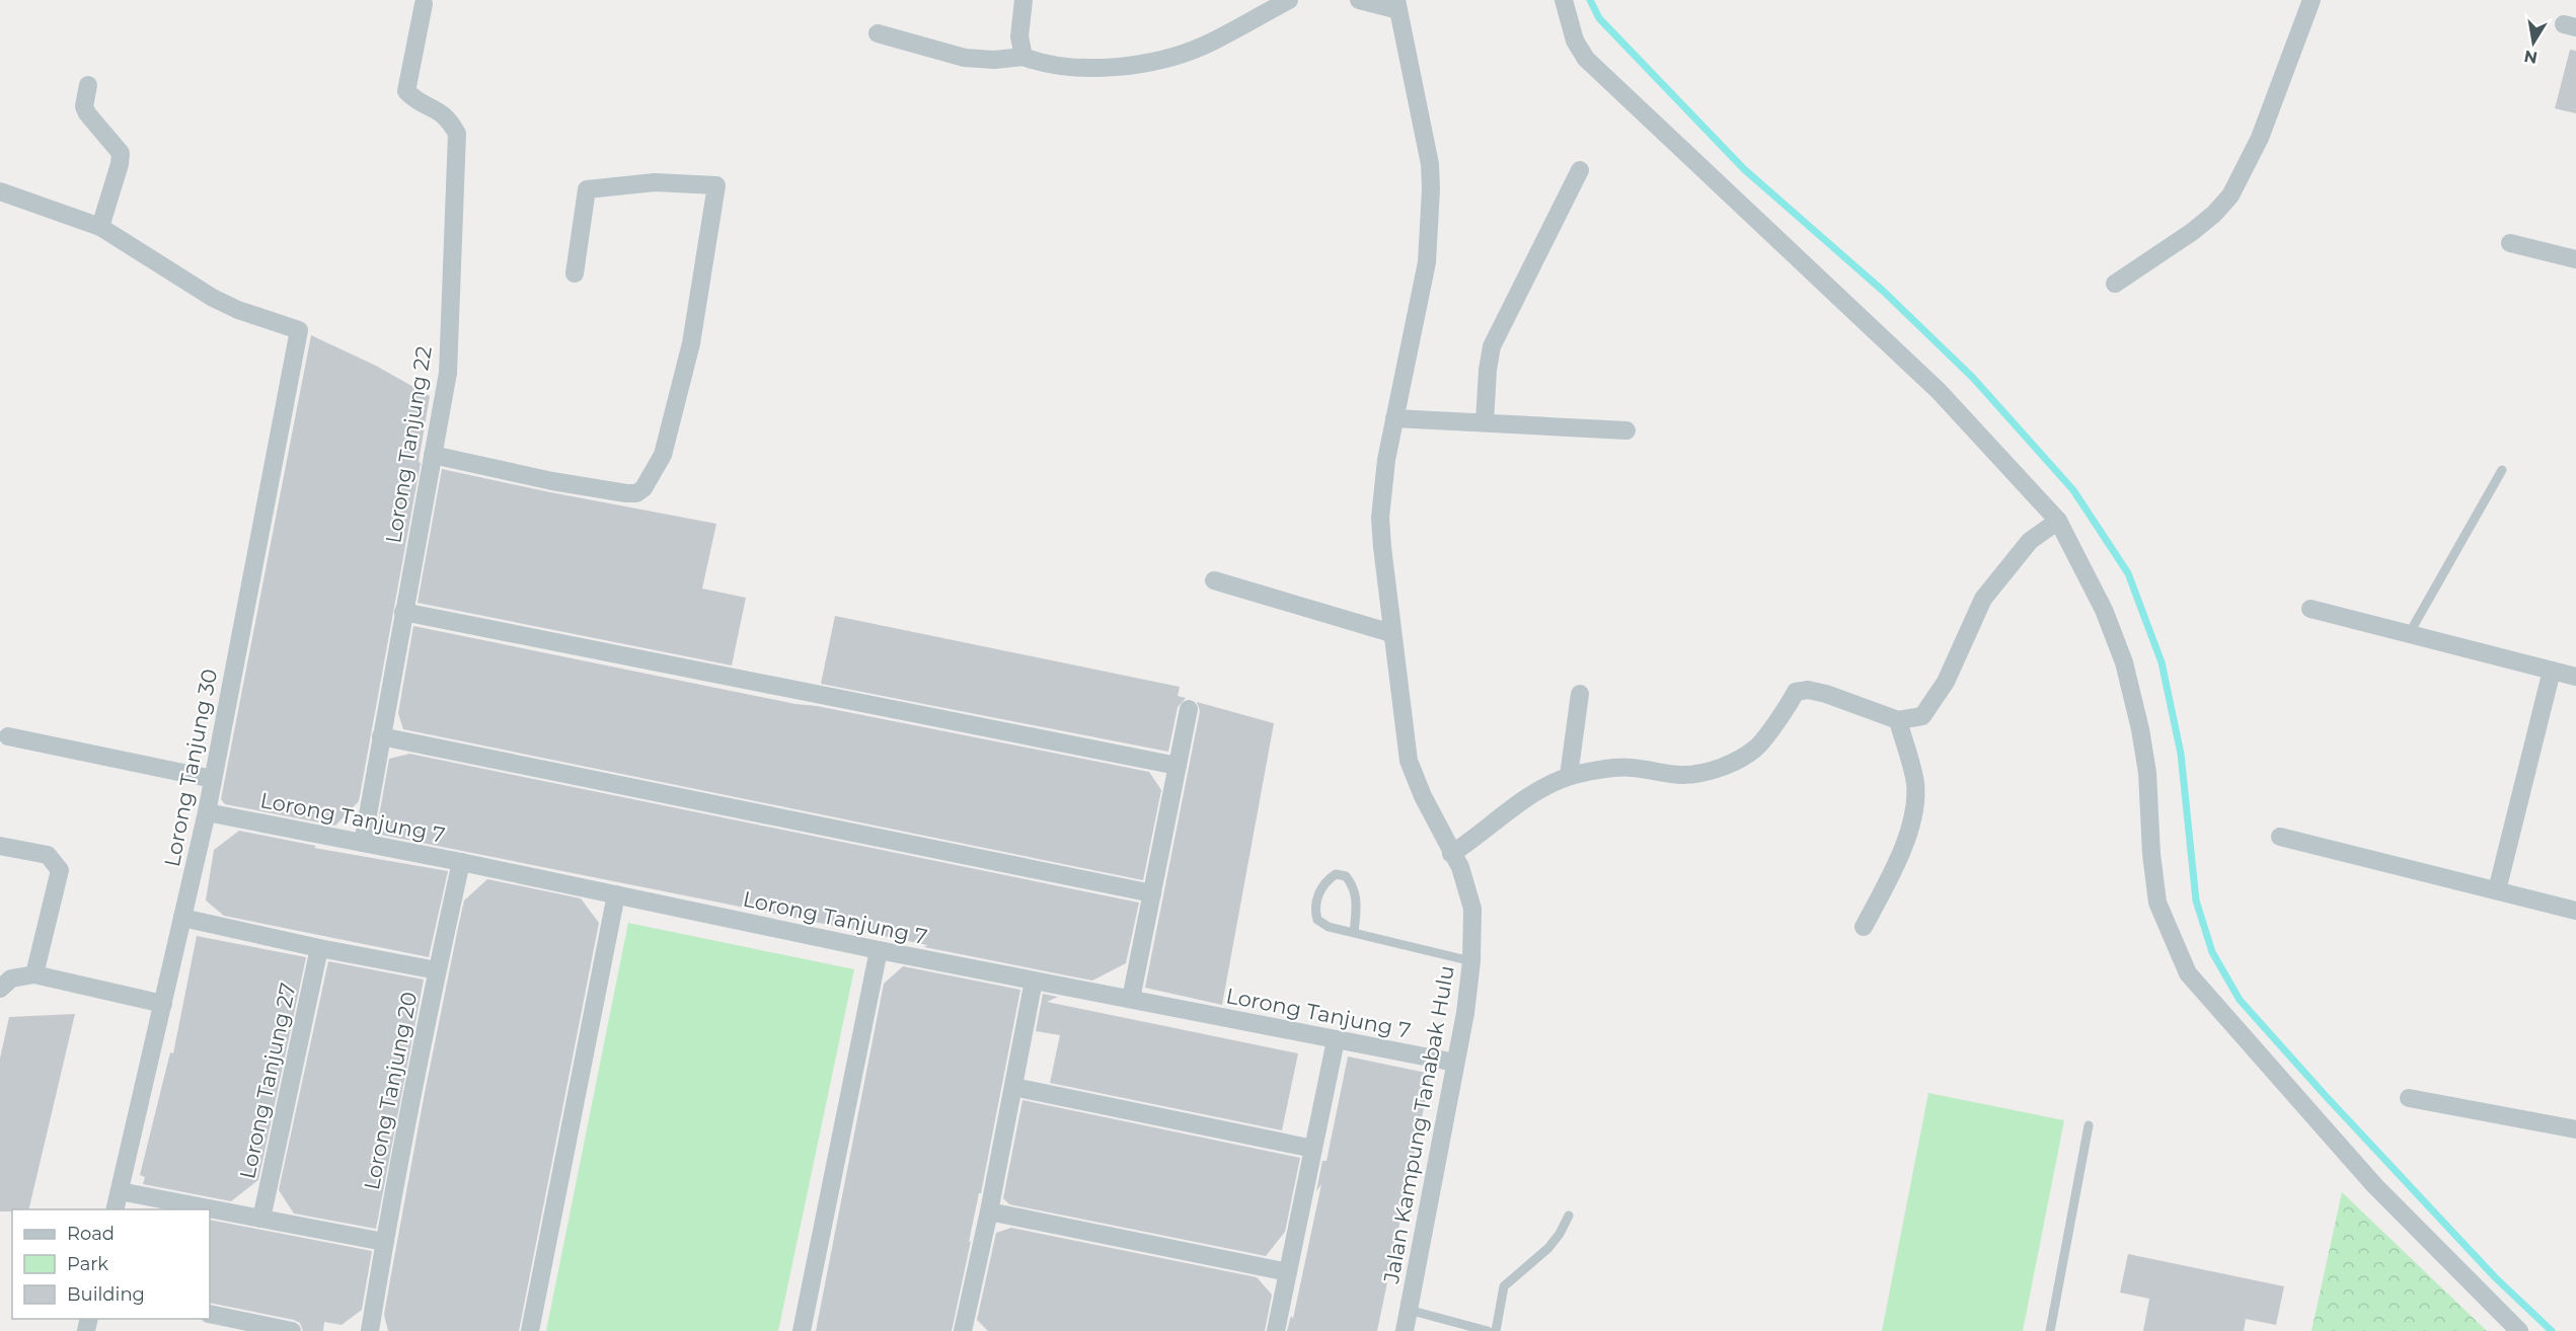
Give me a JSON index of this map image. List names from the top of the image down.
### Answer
{
  "streets": {
    "street": [
      "Lorong Tanjung 22",
      "Lorong Tanjung 30",
      "Lorong Tanjung 7",
      "Lorong Tanjung 27",
      "Lorong Tanjung 20",
      "Jalan Kampung Tanabak Hulu"
    ]
  },
  "crossings": [
    ["Lorong Tanjung 22", "Lorong Tanjung 7"],
    ["Lorong Tanjung 30", "Lorong Tanjung 7"],
    ["Lorong Tanjung 7", "Lorong Tanjung 20"],
    ["Lorong Tanjung 7", "Jalan Kampung Tanabak Hulu"]
  ],
  "legend": ["Road", "Park", "Building"],
  "north": "bottom"
}
